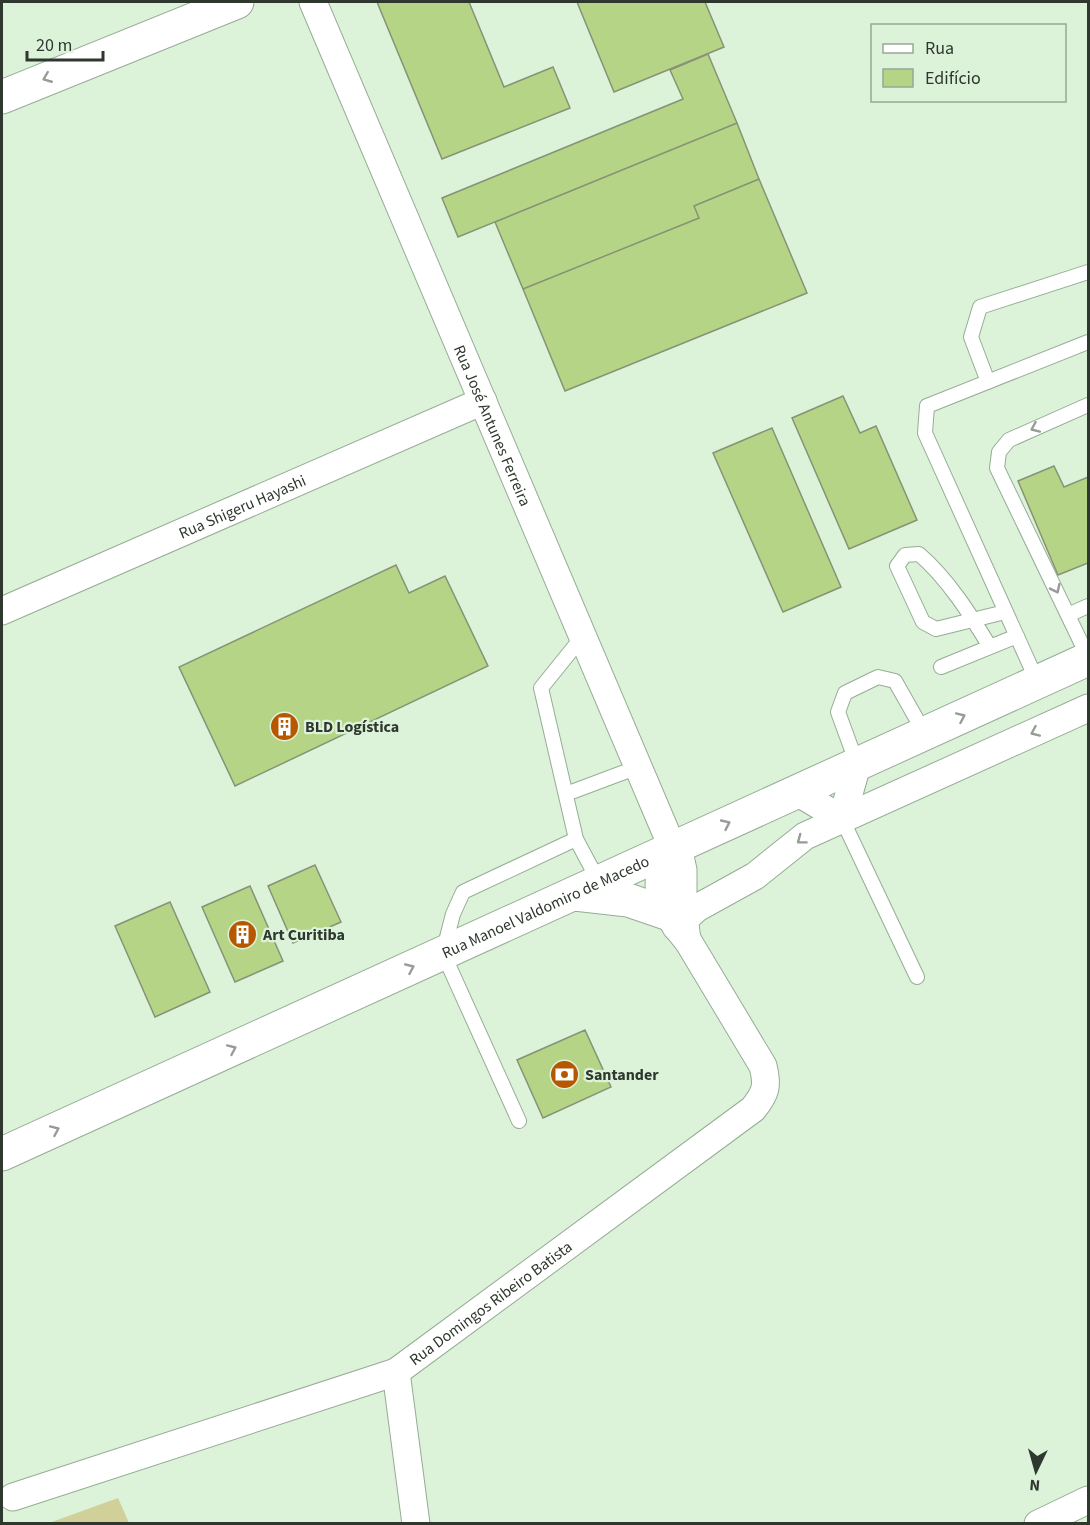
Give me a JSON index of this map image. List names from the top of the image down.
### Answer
{
  "streets": {
    "main road": ["Rua Manoel Valdomiro de Macedo"],
    "street": ["Rua José Antunes Ferreira", "Rua Shigeru Hayashi", "Rua Domingos Ribeiro Batista"]
  },
  "crossings": [
    ["Rua José Antunes Ferreira", "Rua Shigeru Hayashi"],
    ["Rua José Antunes Ferreira", "Rua Manoel Valdomiro de Macedo"],
    ["Rua José Antunes Ferreira", "Rua Domingos Ribeiro Batista"],
    ["Rua Manoel Valdomiro de Macedo", "Rua Domingos Ribeiro Batista"]
  ],
  "one_way": ["Rua Manoel Valdomiro de Macedo"],
  "places": {
    "building": ["BLD Logística", "Art Curitiba"],
    "bank": ["Santander"]
  },
  "legend": ["Rua", "Edifício"],
  "scale_bar": "20 m",
  "north": "bottom"
}
